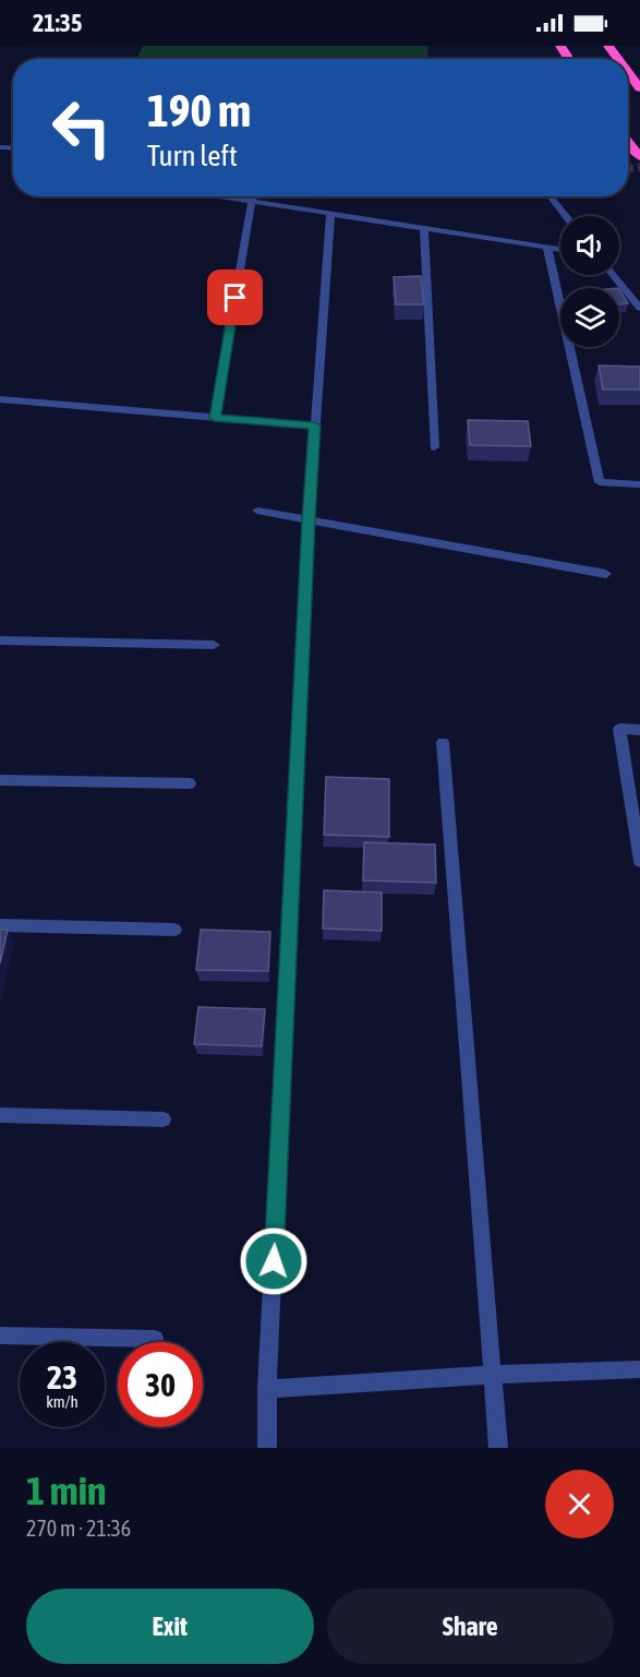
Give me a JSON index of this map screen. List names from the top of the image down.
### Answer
{
  "page": {
    "status": "21:35",
    "turn": ["190 m", "Turn left"],
    "speed": "23 km/h",
    "limit": "30",
    "heading": ["1 min", "270 m · 21:36"],
    "buttons": ["Exit", "Share"]
  }
}
